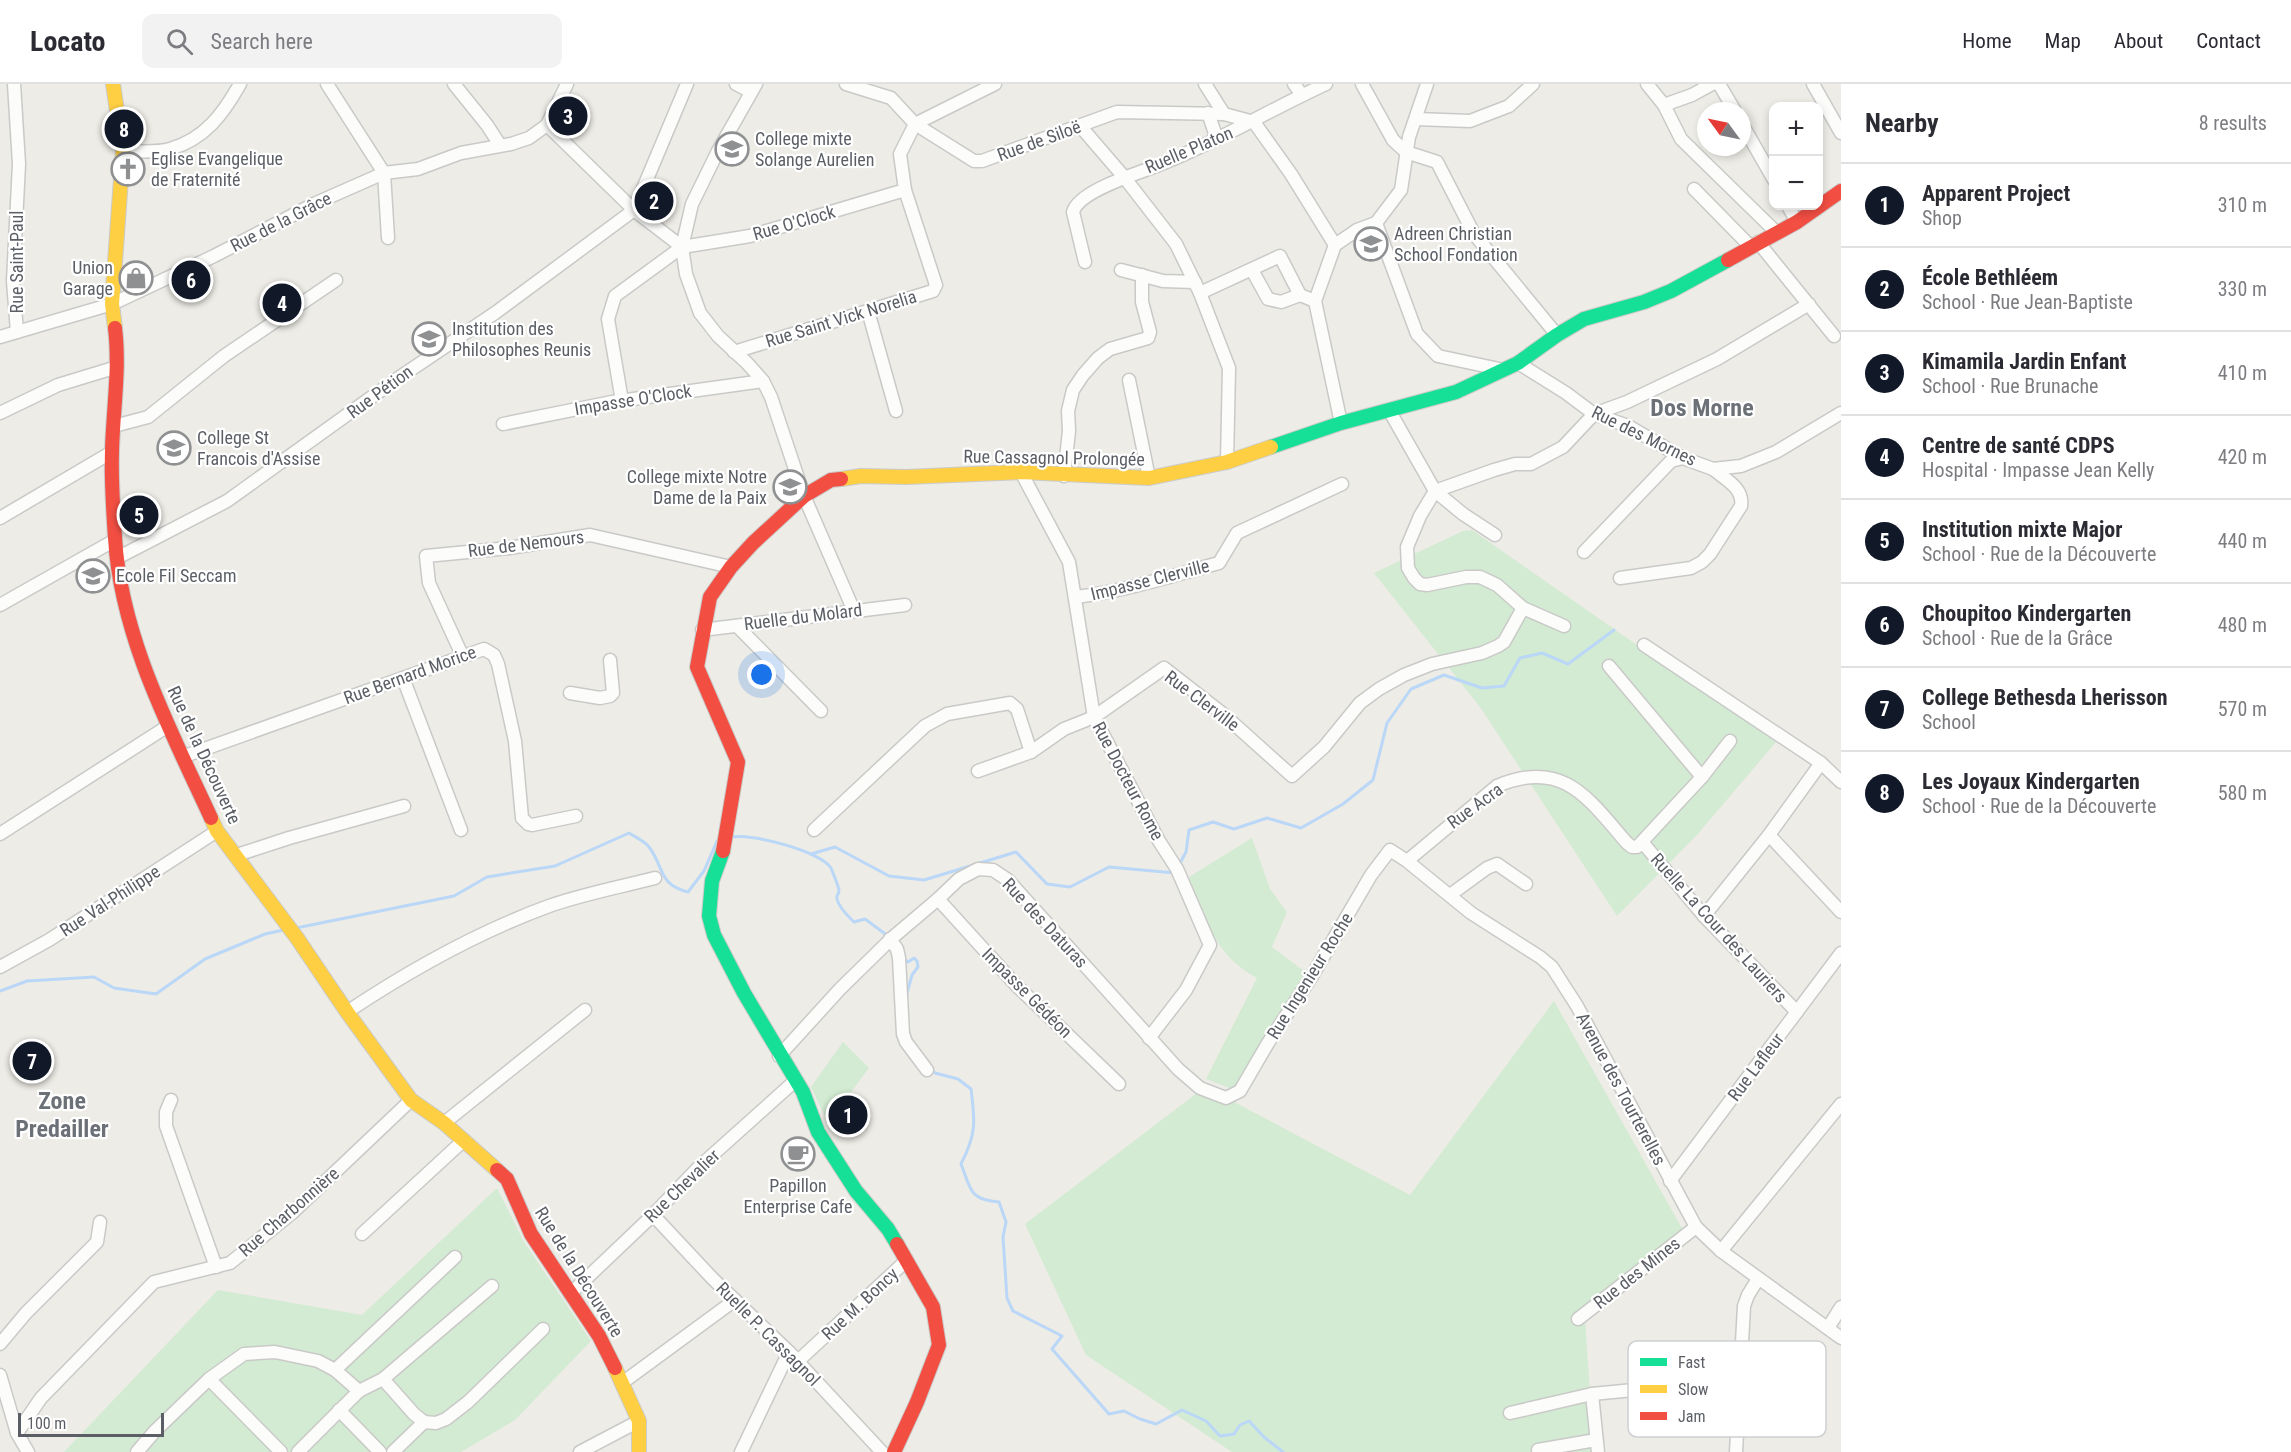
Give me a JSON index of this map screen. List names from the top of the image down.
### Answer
{
  "streets": {
    "street": [
      "Rue de Siloë",
      "Ruelle Platon",
      "Rue de la Grâce",
      "Rue O'Clock",
      "Rue Saint-Paul",
      "Rue Saint Vick Norelia",
      "Rue Pétion",
      "Impasse O'Clock",
      "Rue des Mornes",
      "Rue Cassagnol Prolongée",
      "Rue de Nemours",
      "Impasse Clerville",
      "Ruelle du Molard",
      "Rue Bernard Morice",
      "Rue Clerville",
      "Rue de la Découverte",
      "Rue Docteur Rome",
      "Rue Acra",
      "Rue Val-Philippe",
      "Rue des Daturas",
      "Ruelle La Cour des Lauriers",
      "Rue Ingenieur Roche",
      "Impasse Gédéon",
      "Rue Lafleur",
      "Avenue des Tourterelles",
      "Rue Chevalier",
      "Rue Charbonnière",
      "Rue des Mines",
      "Rue M. Boncy",
      "Ruelle P. Cassagnol"
    ]
  },
  "crossings": [
    ["Rue de Siloë", "Ruelle Platon"],
    ["Rue de Siloë", "Rue Saint Vick Norelia"],
    ["Rue de la Grâce", "Rue Saint-Paul"],
    ["Rue de la Grâce", "Rue de la Découverte"],
    ["Rue O'Clock", "Rue Saint Vick Norelia"],
    ["Rue Pétion", "Rue de la Découverte"],
    ["Rue des Mornes", "Rue Cassagnol Prolongée"],
    ["Rue Cassagnol Prolongée", "Rue de Nemours"],
    ["Rue Cassagnol Prolongée", "Ruelle du Molard"],
    ["Rue Cassagnol Prolongée", "Rue Docteur Rome"],
    ["Rue Cassagnol Prolongée", "Rue des Daturas"],
    ["Rue de Nemours", "Rue Bernard Morice"],
    ["Impasse Clerville", "Rue Docteur Rome"],
    ["Rue Bernard Morice", "Rue de la Découverte"],
    ["Rue Clerville", "Rue Docteur Rome"],
    ["Rue de la Découverte", "Rue Val-Philippe"],
    ["Rue de la Découverte", "Rue Chevalier"],
    ["Rue de la Découverte", "Rue Charbonnière"],
    ["Rue Docteur Rome", "Rue des Daturas"],
    ["Rue Acra", "Ruelle La Cour des Lauriers"],
    ["Rue Acra", "Avenue des Tourterelles"],
    ["Rue des Daturas", "Rue Ingenieur Roche"],
    ["Rue des Daturas", "Impasse Gédéon"],
    ["Ruelle La Cour des Lauriers", "Rue Lafleur"],
    ["Rue Ingenieur Roche", "Avenue des Tourterelles"],
    ["Rue Lafleur", "Avenue des Tourterelles"],
    ["Avenue des Tourterelles", "Rue des Mines"],
    ["Rue Chevalier", "Ruelle P. Cassagnol"],
    ["Rue M. Boncy", "Ruelle P. Cassagnol"]
  ],
  "districts": ["Dos Morne", "Zone Predailler"],
  "places": {
    "school or university": [
      "College mixte Solange Aurelien",
      "Adreen Christian School Fondation",
      "Institution des Philosophes Reunis",
      "College St Francois d'Assise",
      "College mixte Notre Dame de la Paix",
      "Ecole Fil Seccam"
    ],
    "church": ["Eglise Evangelique de Fraternité"],
    "shop": ["Union Garage"],
    "cafe": ["Papillon Enterprise Cafe"]
  },
  "legend": ["Fast", "Slow", "Jam"],
  "scale_bar": "100 m",
  "north": "top left",
  "page": {
    "header": "Locato",
    "search": "Search here",
    "nav": [
      "Home",
      "Map",
      "About",
      "Contact"
    ],
    "heading": ["Nearby", "8 results"],
    "pins": [
      "3",
      "8",
      "2",
      "6",
      "4",
      "5",
      "7",
      "1"
    ],
    "map_buttons": ["+", "−"],
    "list": [
      {
        "mark": "1",
        "name": "Apparent Project",
        "note": "Shop",
        "value": "310 m"
      },
      {
        "mark": "2",
        "name": "École Bethléem",
        "note": "School · Rue Jean-Baptiste",
        "value": "330 m"
      },
      {
        "mark": "3",
        "name": "Kimamila Jardin Enfant",
        "note": "School · Rue Brunache",
        "value": "410 m"
      },
      {
        "mark": "4",
        "name": "Centre de santé CDPS",
        "note": "Hospital · Impasse Jean Kelly",
        "value": "420 m"
      },
      {
        "mark": "5",
        "name": "Institution mixte Major",
        "note": "School · Rue de la Découverte",
        "value": "440 m"
      },
      {
        "mark": "6",
        "name": "Choupitoo Kindergarten",
        "note": "School · Rue de la Grâce",
        "value": "480 m"
      },
      {
        "mark": "7",
        "name": "College Bethesda Lherisson",
        "note": "School",
        "value": "570 m"
      },
      {
        "mark": "8",
        "name": "Les Joyaux Kindergarten",
        "note": "School · Rue de la Découverte",
        "value": "580 m"
      }
    ],
    "scale": "100 m"
  }
}
